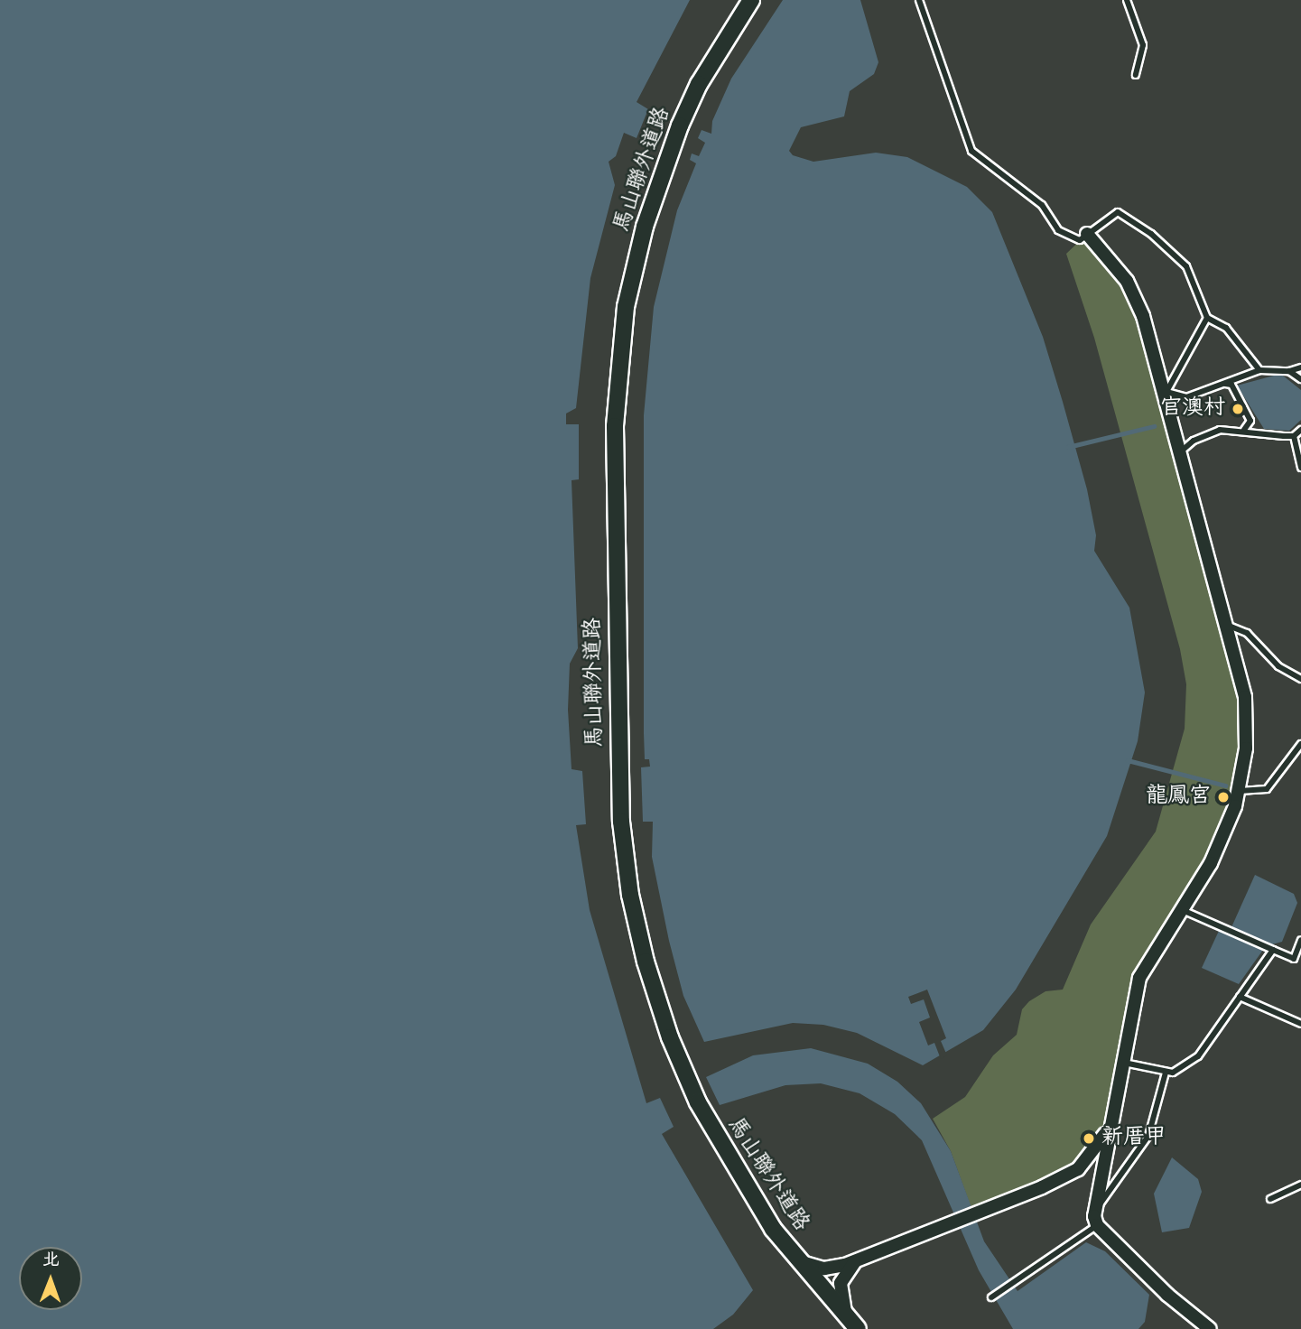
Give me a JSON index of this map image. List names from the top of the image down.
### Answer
{
  "streets": {
    "main road": ["馬山聯外道路"]
  },
  "places": ["官澳村", "龍鳳宮", "新厝甲"],
  "north": "top"
}
